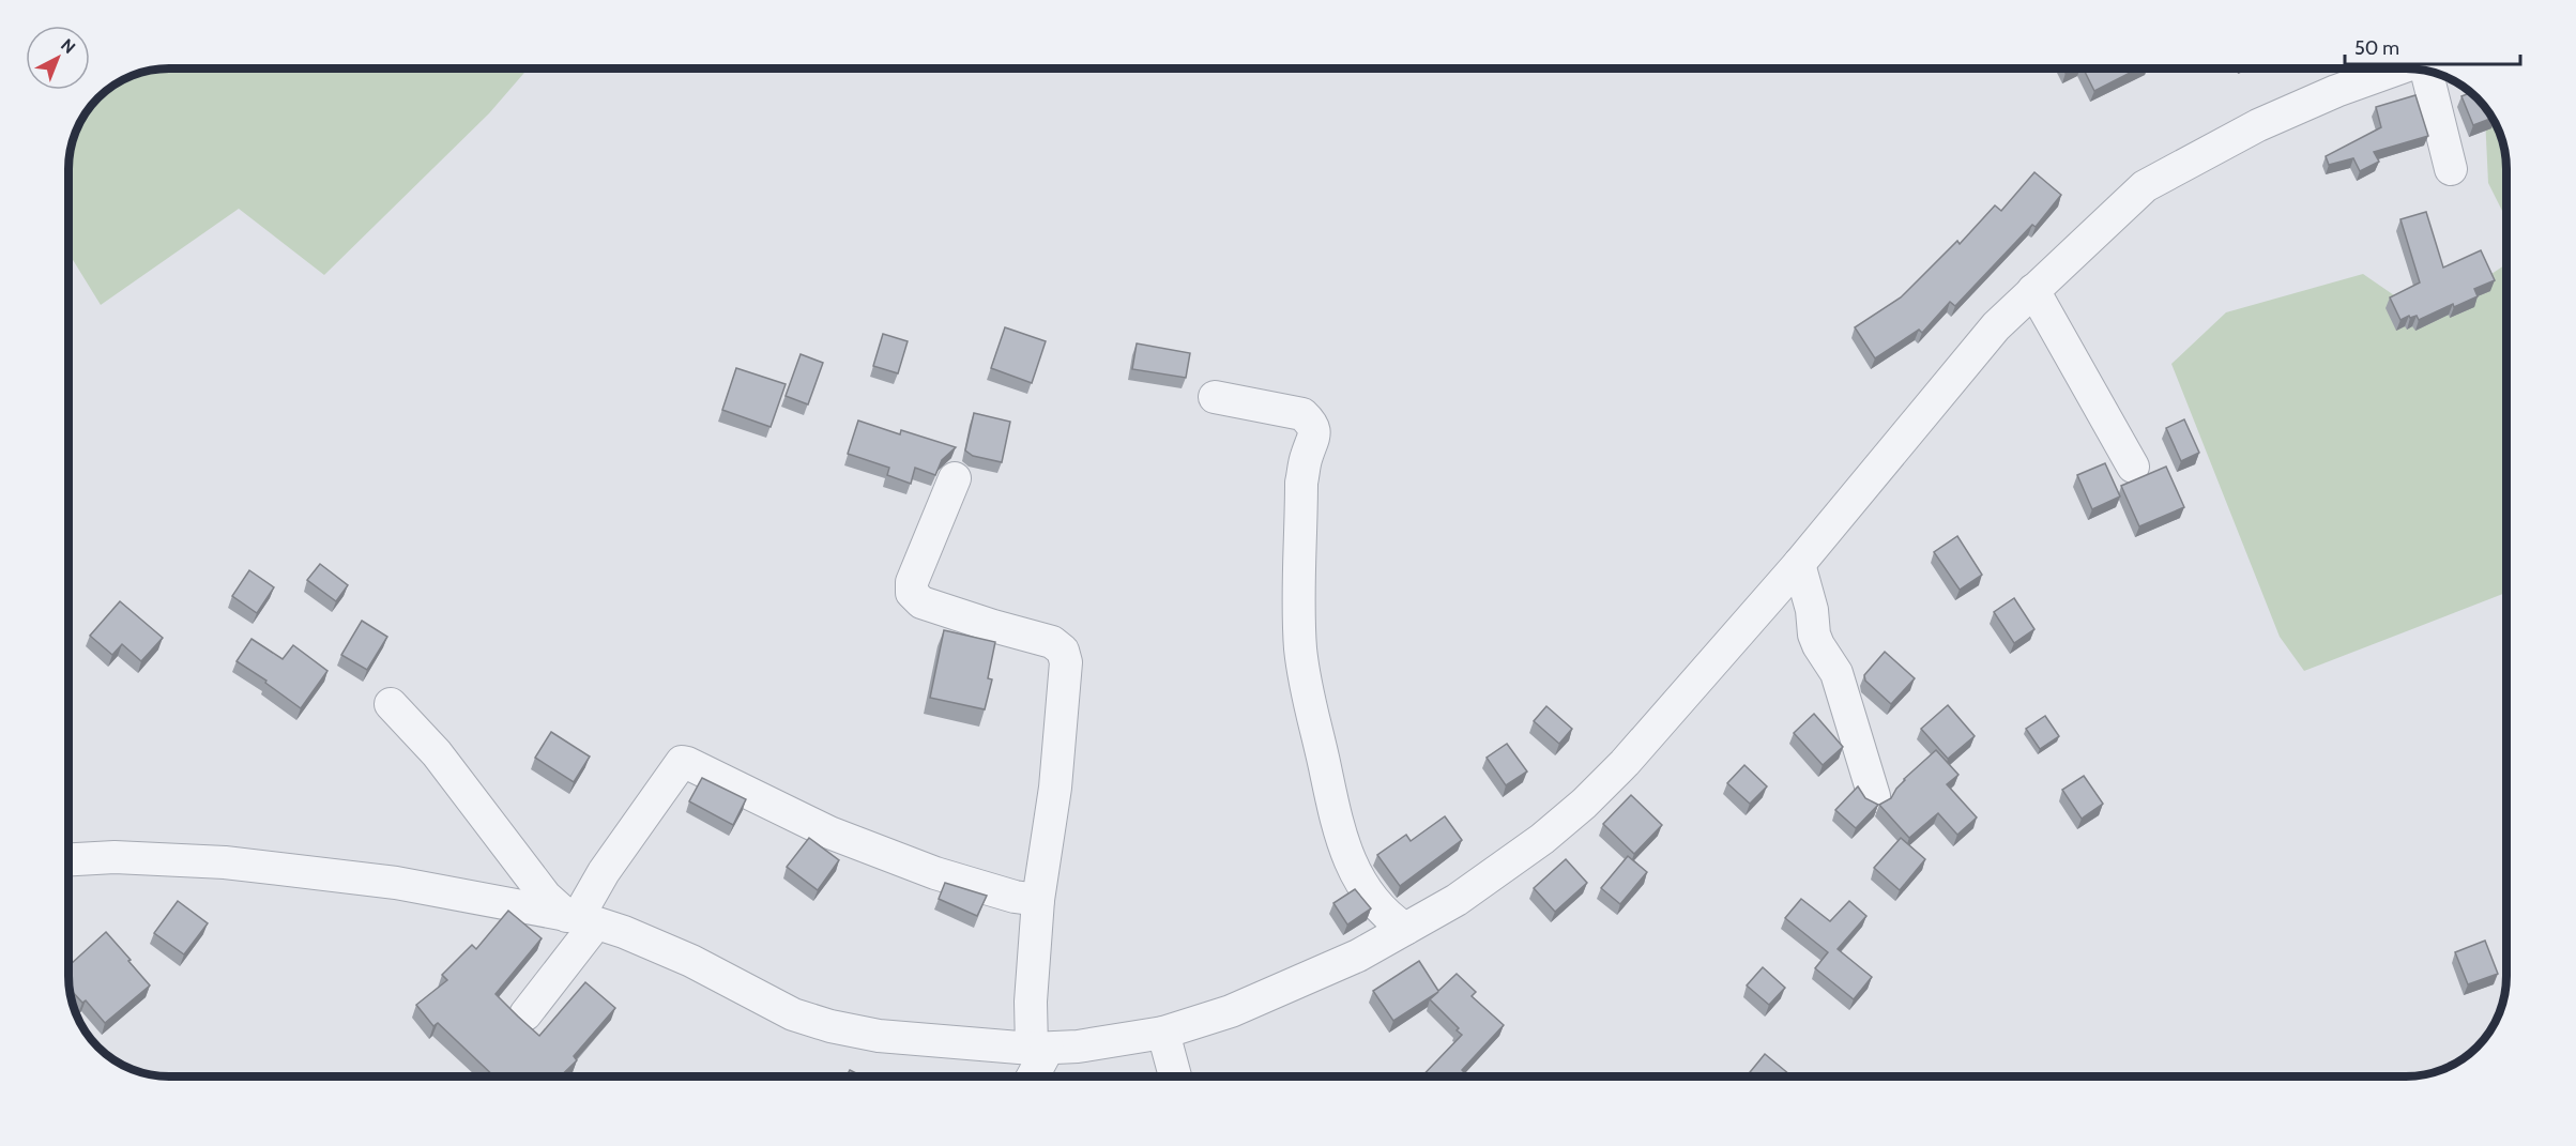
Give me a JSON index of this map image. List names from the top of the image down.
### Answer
{
  "scale_bar": "50 m",
  "north": "top right"
}
